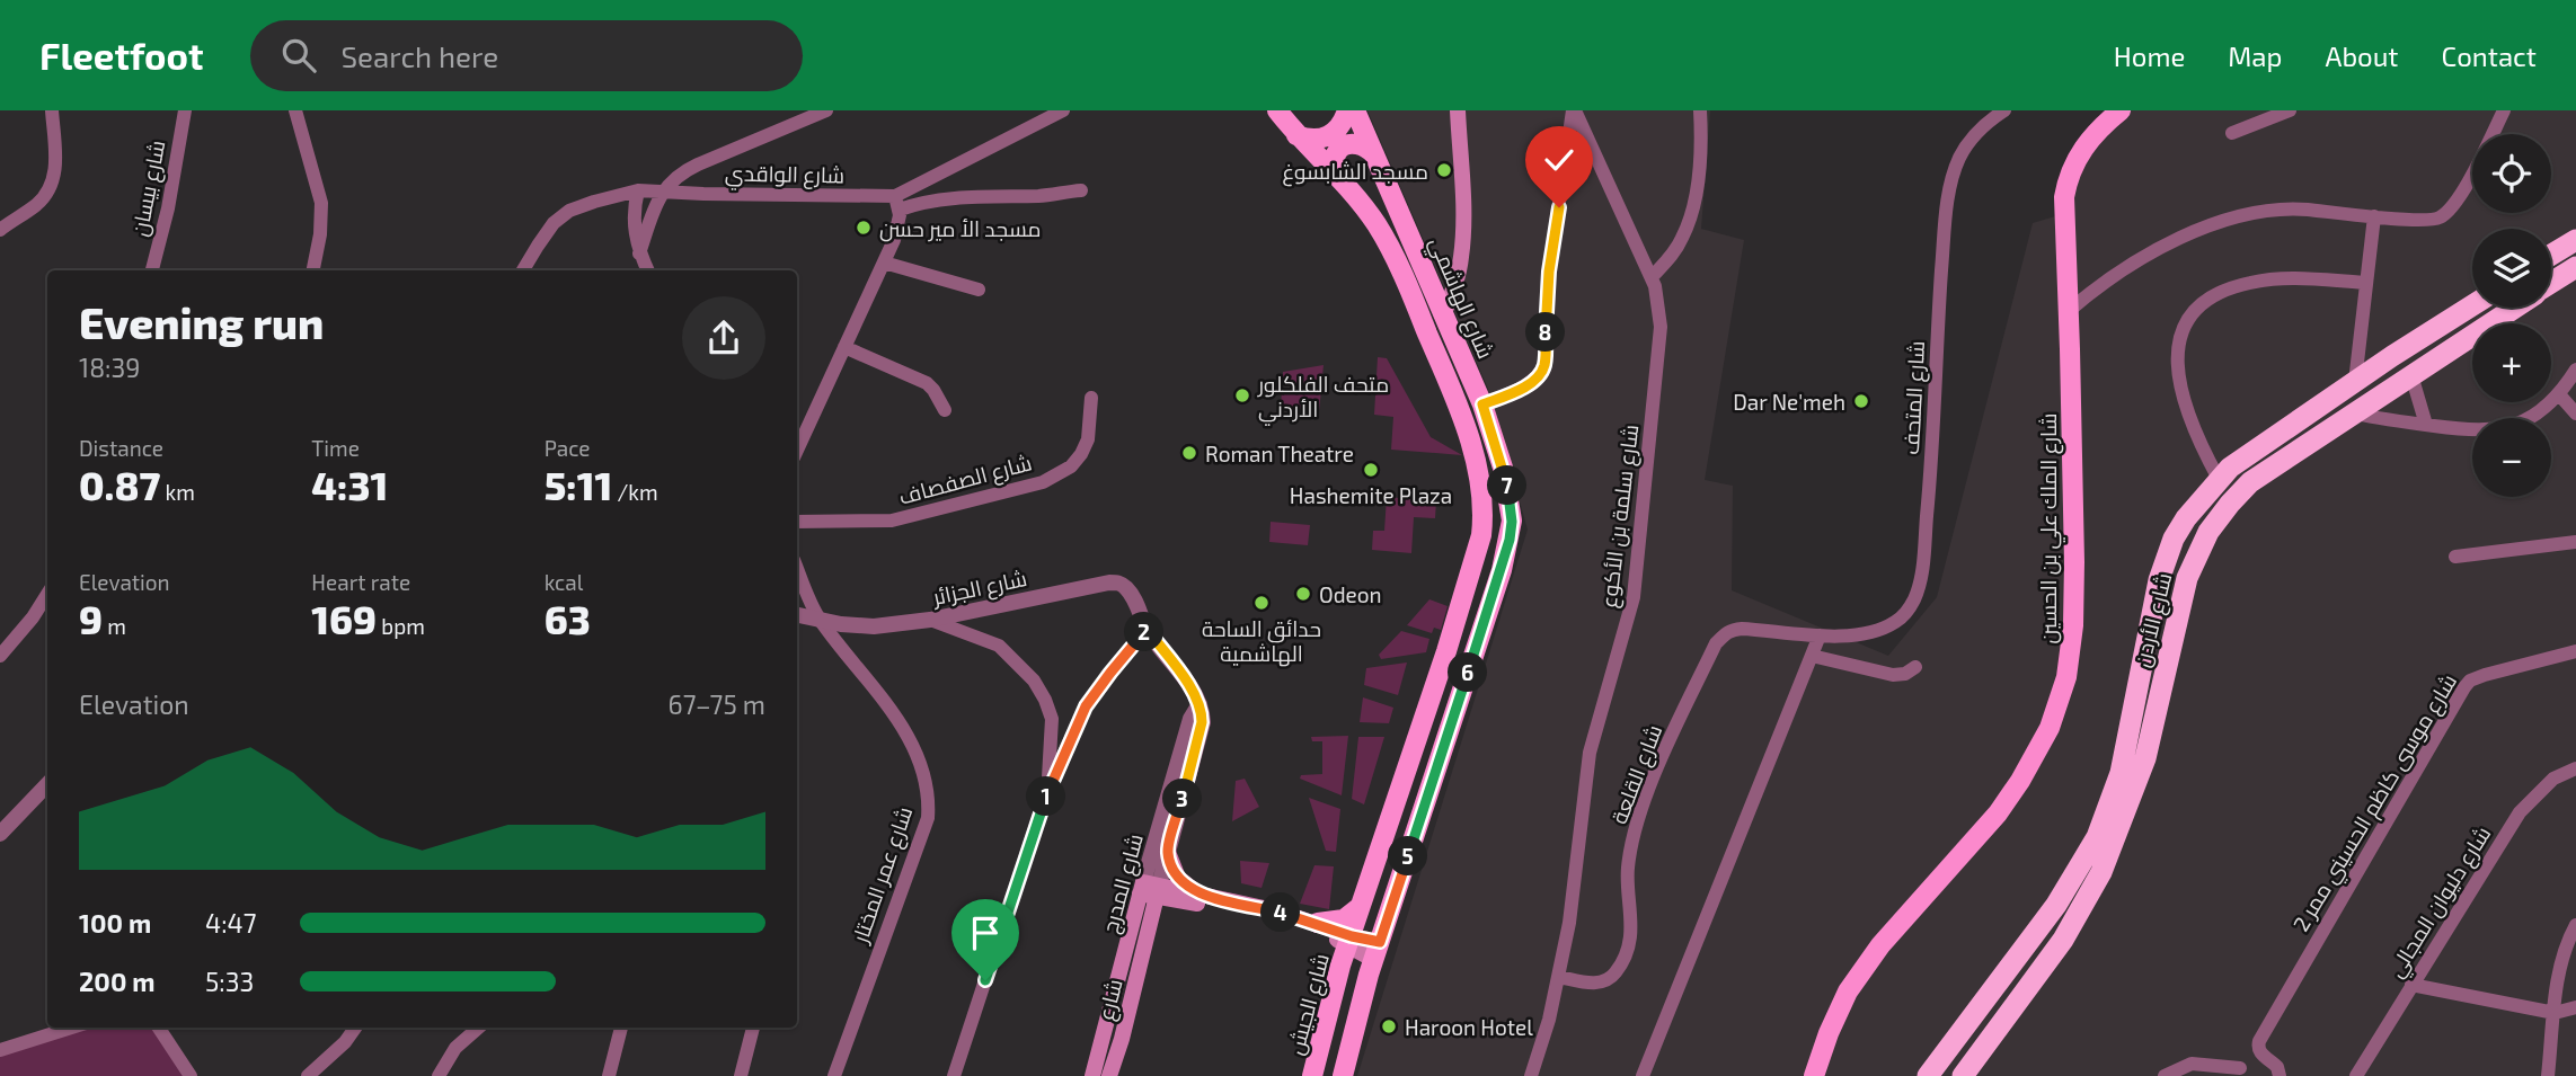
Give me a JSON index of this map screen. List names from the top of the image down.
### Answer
{
  "streets": {
    "highway": ["شارع الأردن"],
    "main road": [
      "شارع الهاشمي",
      "شارع الملك علي بن الحسين",
      "شارع المدرج",
      "شارع",
      "شارع الجيش"
    ],
    "street": [
      "شارع الواقدي",
      "شارع بيسان",
      "شارع المتحف",
      "شارع الصفصاف",
      "شارع سلمة بن الأكوع",
      "شارع الجزائر",
      "شارع القلعة",
      "شارع موسى كاظم الحسيني ممر 2",
      "شارع عمر المختار",
      "شارع دليوان المجالي"
    ]
  },
  "crossings": [
    ["شارع المتحف", "شارع القلعة"],
    ["شارع سلمة بن الأكوع", "شارع القلعة"],
    ["شارع الجزائر", "شارع عمر المختار"],
    ["شارع المدرج", "شارع"]
  ],
  "places": [
    "مسجد الشابسوغ",
    "مسجد الأ مير حسن",
    "متحف الفلكلور الأردني",
    "Dar Ne'meh",
    "Roman Theatre",
    "Hashemite Plaza",
    "Odeon",
    "حدائق الساحة الهاشمية",
    "Haroon Hotel"
  ],
  "page": {
    "header": "Fleetfoot",
    "search": "Search here",
    "nav": [
      "Home",
      "Map",
      "About",
      "Contact"
    ],
    "map_buttons": ["+", "−"],
    "heading": ["Evening run", "18:39"],
    "pins": [
      "8",
      "7",
      "2",
      "6",
      "1",
      "3",
      "5",
      "4"
    ],
    "stats": [
      ["Distance", "0.87 km"],
      ["Time", "4:31"],
      ["Pace", "5:11 /km"],
      ["Elevation", "9 m"],
      ["Heart rate", "169 bpm"],
      ["kcal", "63"]
    ],
    "chart": ["Elevation", "67–75 m"],
    "list": [
      {
        "name": "100 m",
        "note": "4:47"
      },
      {
        "name": "200 m",
        "note": "5:33"
      }
    ]
  }
}
